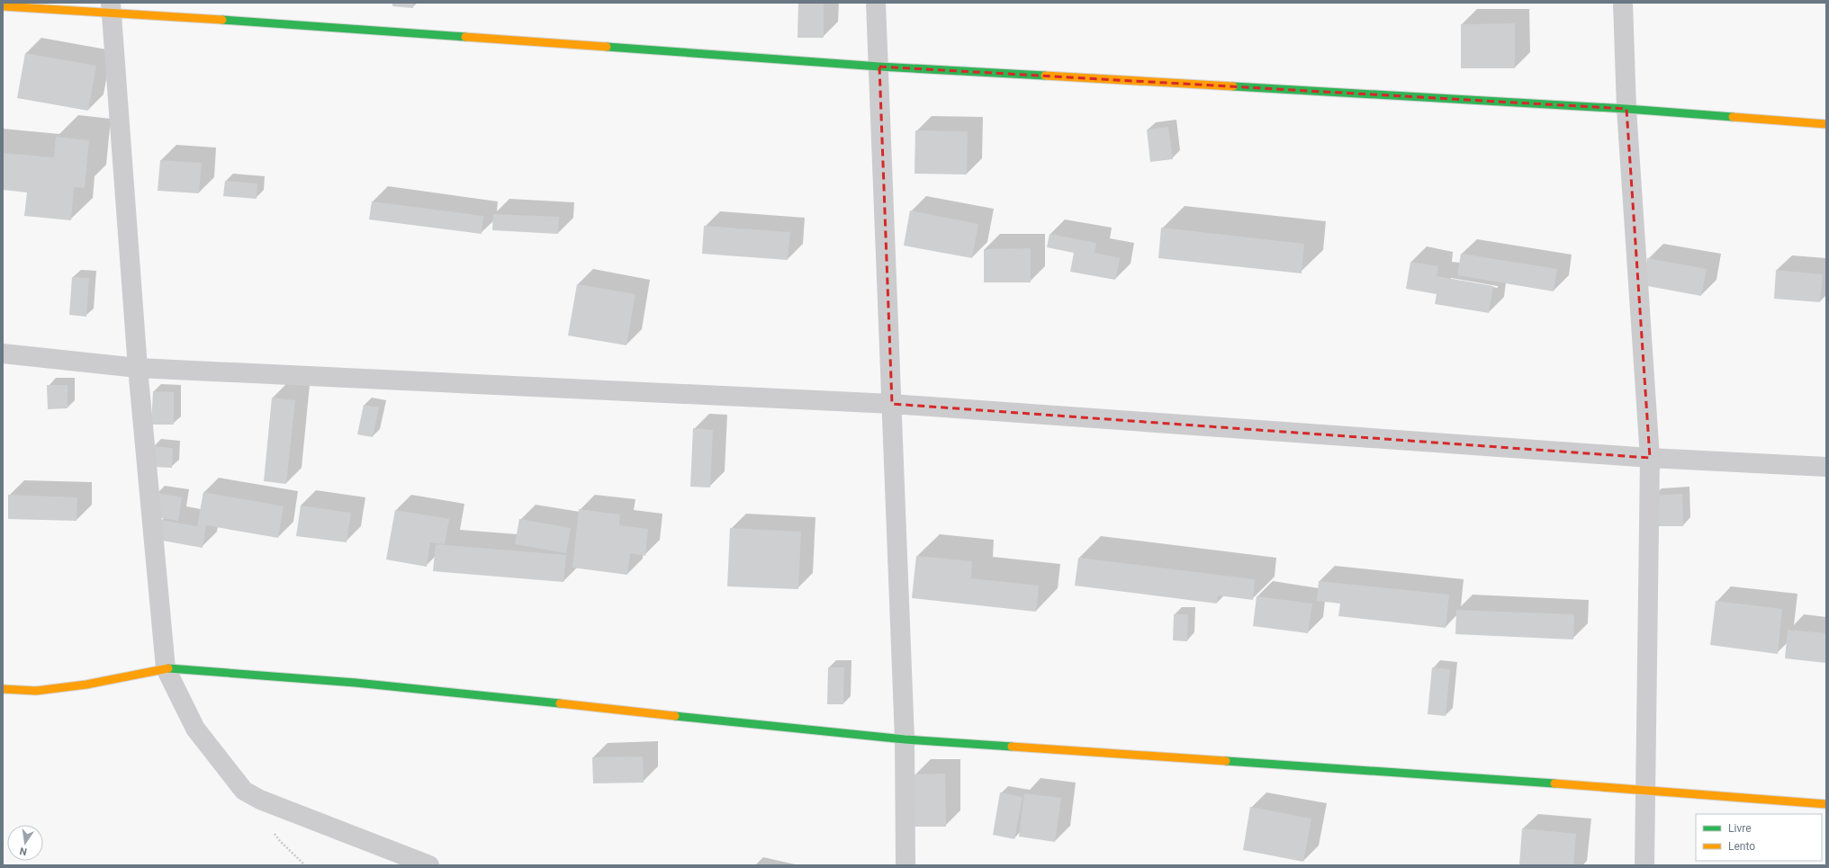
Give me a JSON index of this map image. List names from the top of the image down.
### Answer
{
  "legend": ["Livre", "Lento"],
  "north": "bottom"
}
